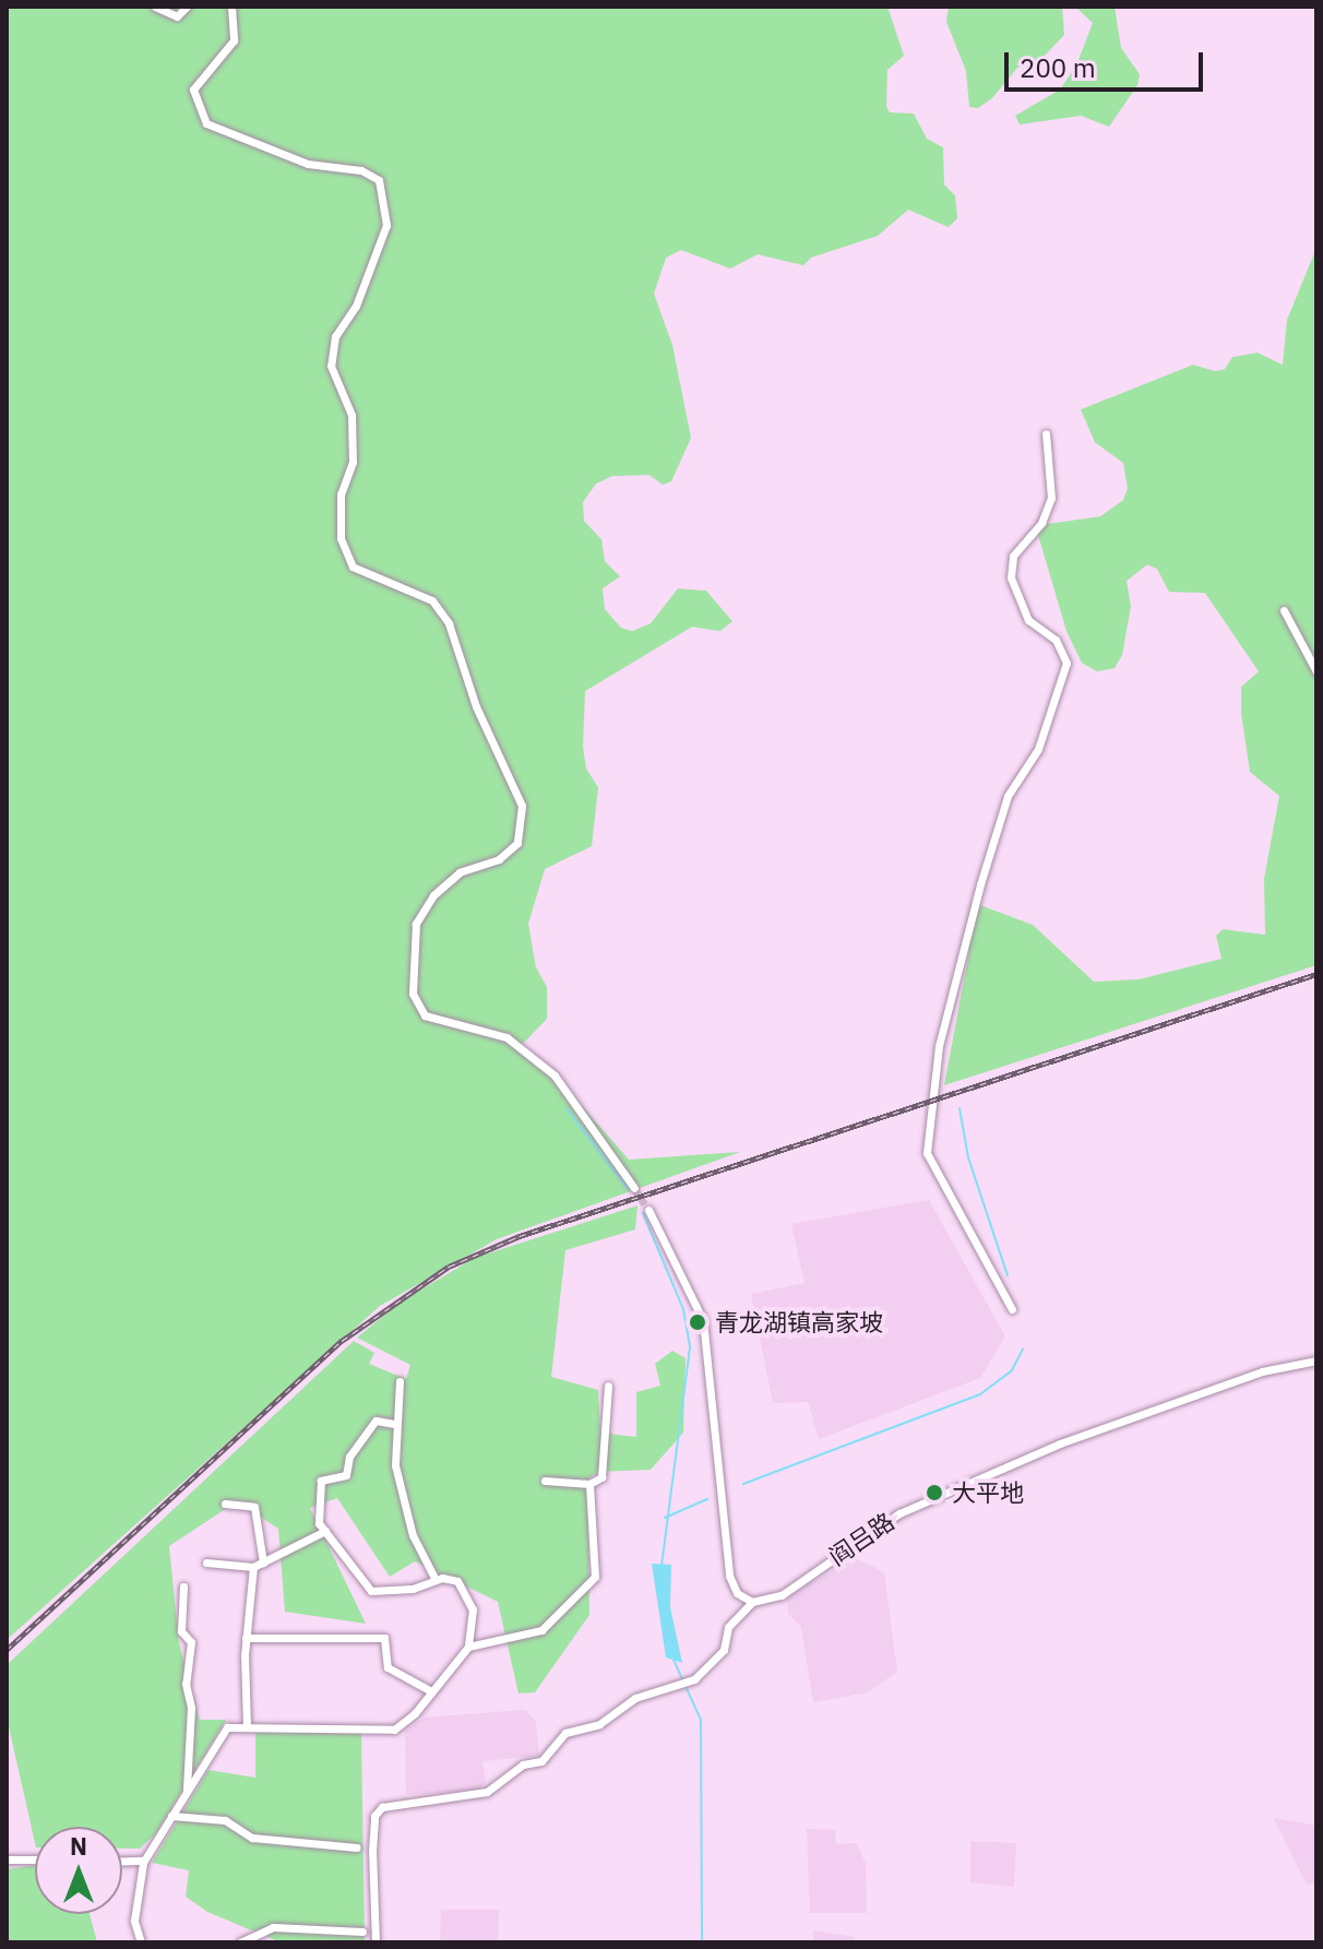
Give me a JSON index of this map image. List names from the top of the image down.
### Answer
{
  "streets": {
    "street": ["阎吕路"]
  },
  "places": ["青龙湖镇高家坡", "大平地"],
  "scale_bar": "200 m",
  "north": "top"
}
